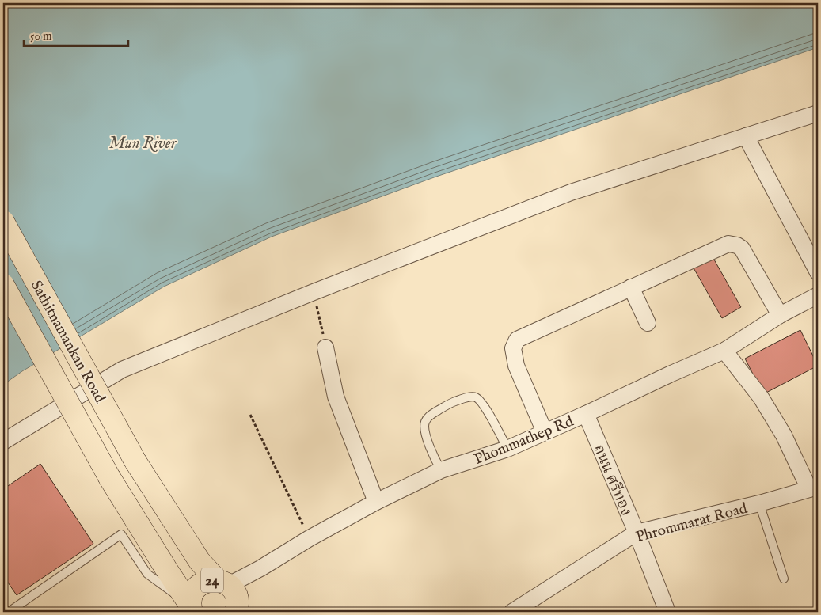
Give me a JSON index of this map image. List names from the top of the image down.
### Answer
{
  "streets": {
    "main road": ["Sathitnamankan Road", "24"],
    "street": ["Phommathep Rd", "ถนน ศรีทอง", "Phrommarat Road"]
  },
  "crossings": [
    ["Sathitnamankan Road", "Phommathep Rd"],
    ["Sathitnamankan Road", "24"],
    ["Phommathep Rd", "ถนน ศรีทอง"],
    ["Phommathep Rd", "24"],
    ["ถนน ศรีทอง", "Phrommarat Road"]
  ],
  "water": ["Mun River"],
  "scale_bar": "50 m"
}
